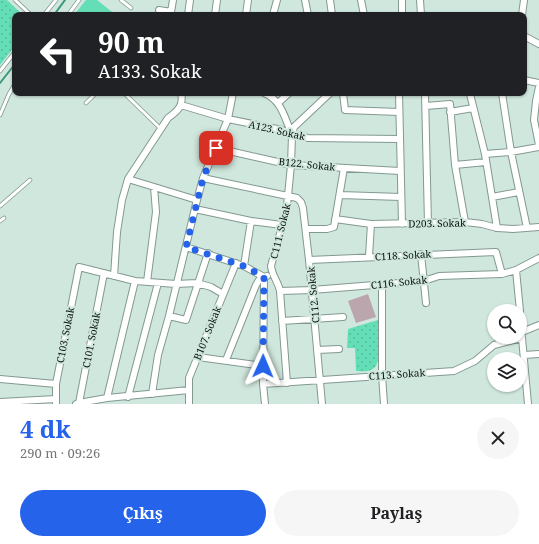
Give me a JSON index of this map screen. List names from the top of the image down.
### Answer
{
  "streets": {
    "street": [
      "A123. Sokak",
      "B122. Sokak",
      "D203. Sokak",
      "C111. Sokak",
      "C118. Sokak",
      "C116. Sokak",
      "C112. Sokak",
      "B107. Sokak",
      "C103. Sokak",
      "C101. Sokak",
      "C113. Sokak"
    ]
  },
  "crossings": [
    ["A123. Sokak", "C111. Sokak"],
    ["B122. Sokak", "C111. Sokak"],
    ["C111. Sokak", "C112. Sokak"],
    ["C118. Sokak", "C116. Sokak"],
    ["C118. Sokak", "C112. Sokak"],
    ["C116. Sokak", "C112. Sokak"],
    ["C112. Sokak", "C113. Sokak"],
    ["C103. Sokak", "C101. Sokak"]
  ],
  "page": {
    "turn": ["90 m", "A133. Sokak"],
    "heading": ["4 dk", "290 m · 09:26"],
    "buttons": ["Çıkış", "Paylaş"]
  }
}
